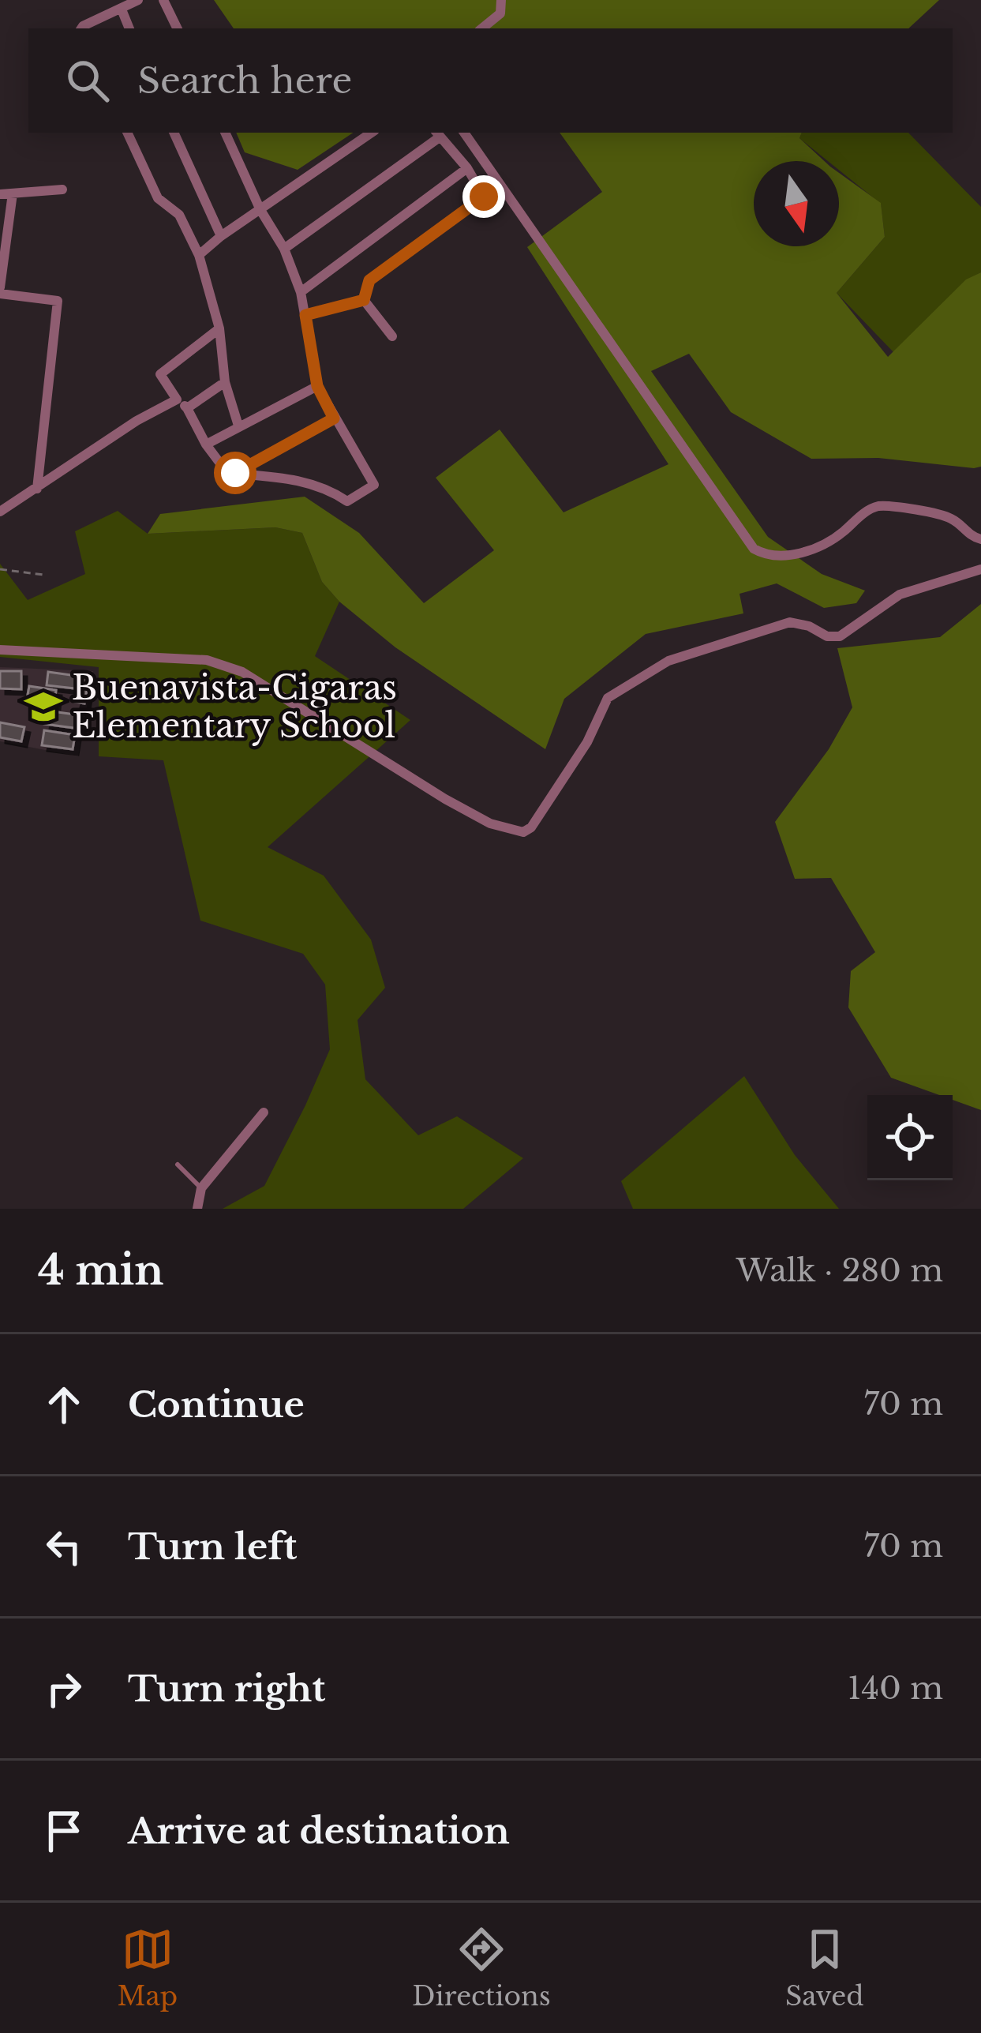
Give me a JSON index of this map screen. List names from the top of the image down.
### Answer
{
  "places": {
    "school or university": ["Buenavista-Cigaras Elementary School"]
  },
  "north": "bottom",
  "page": {
    "search": "Search here",
    "heading": ["4 min", "Walk · 280 m"],
    "list": [
      ["Continue", "70 m"],
      ["Turn left", "70 m"],
      ["Turn right", "140 m"],
      "Arrive at destination"
    ],
    "nav": ["Map", "Directions", "Saved"]
  }
}
